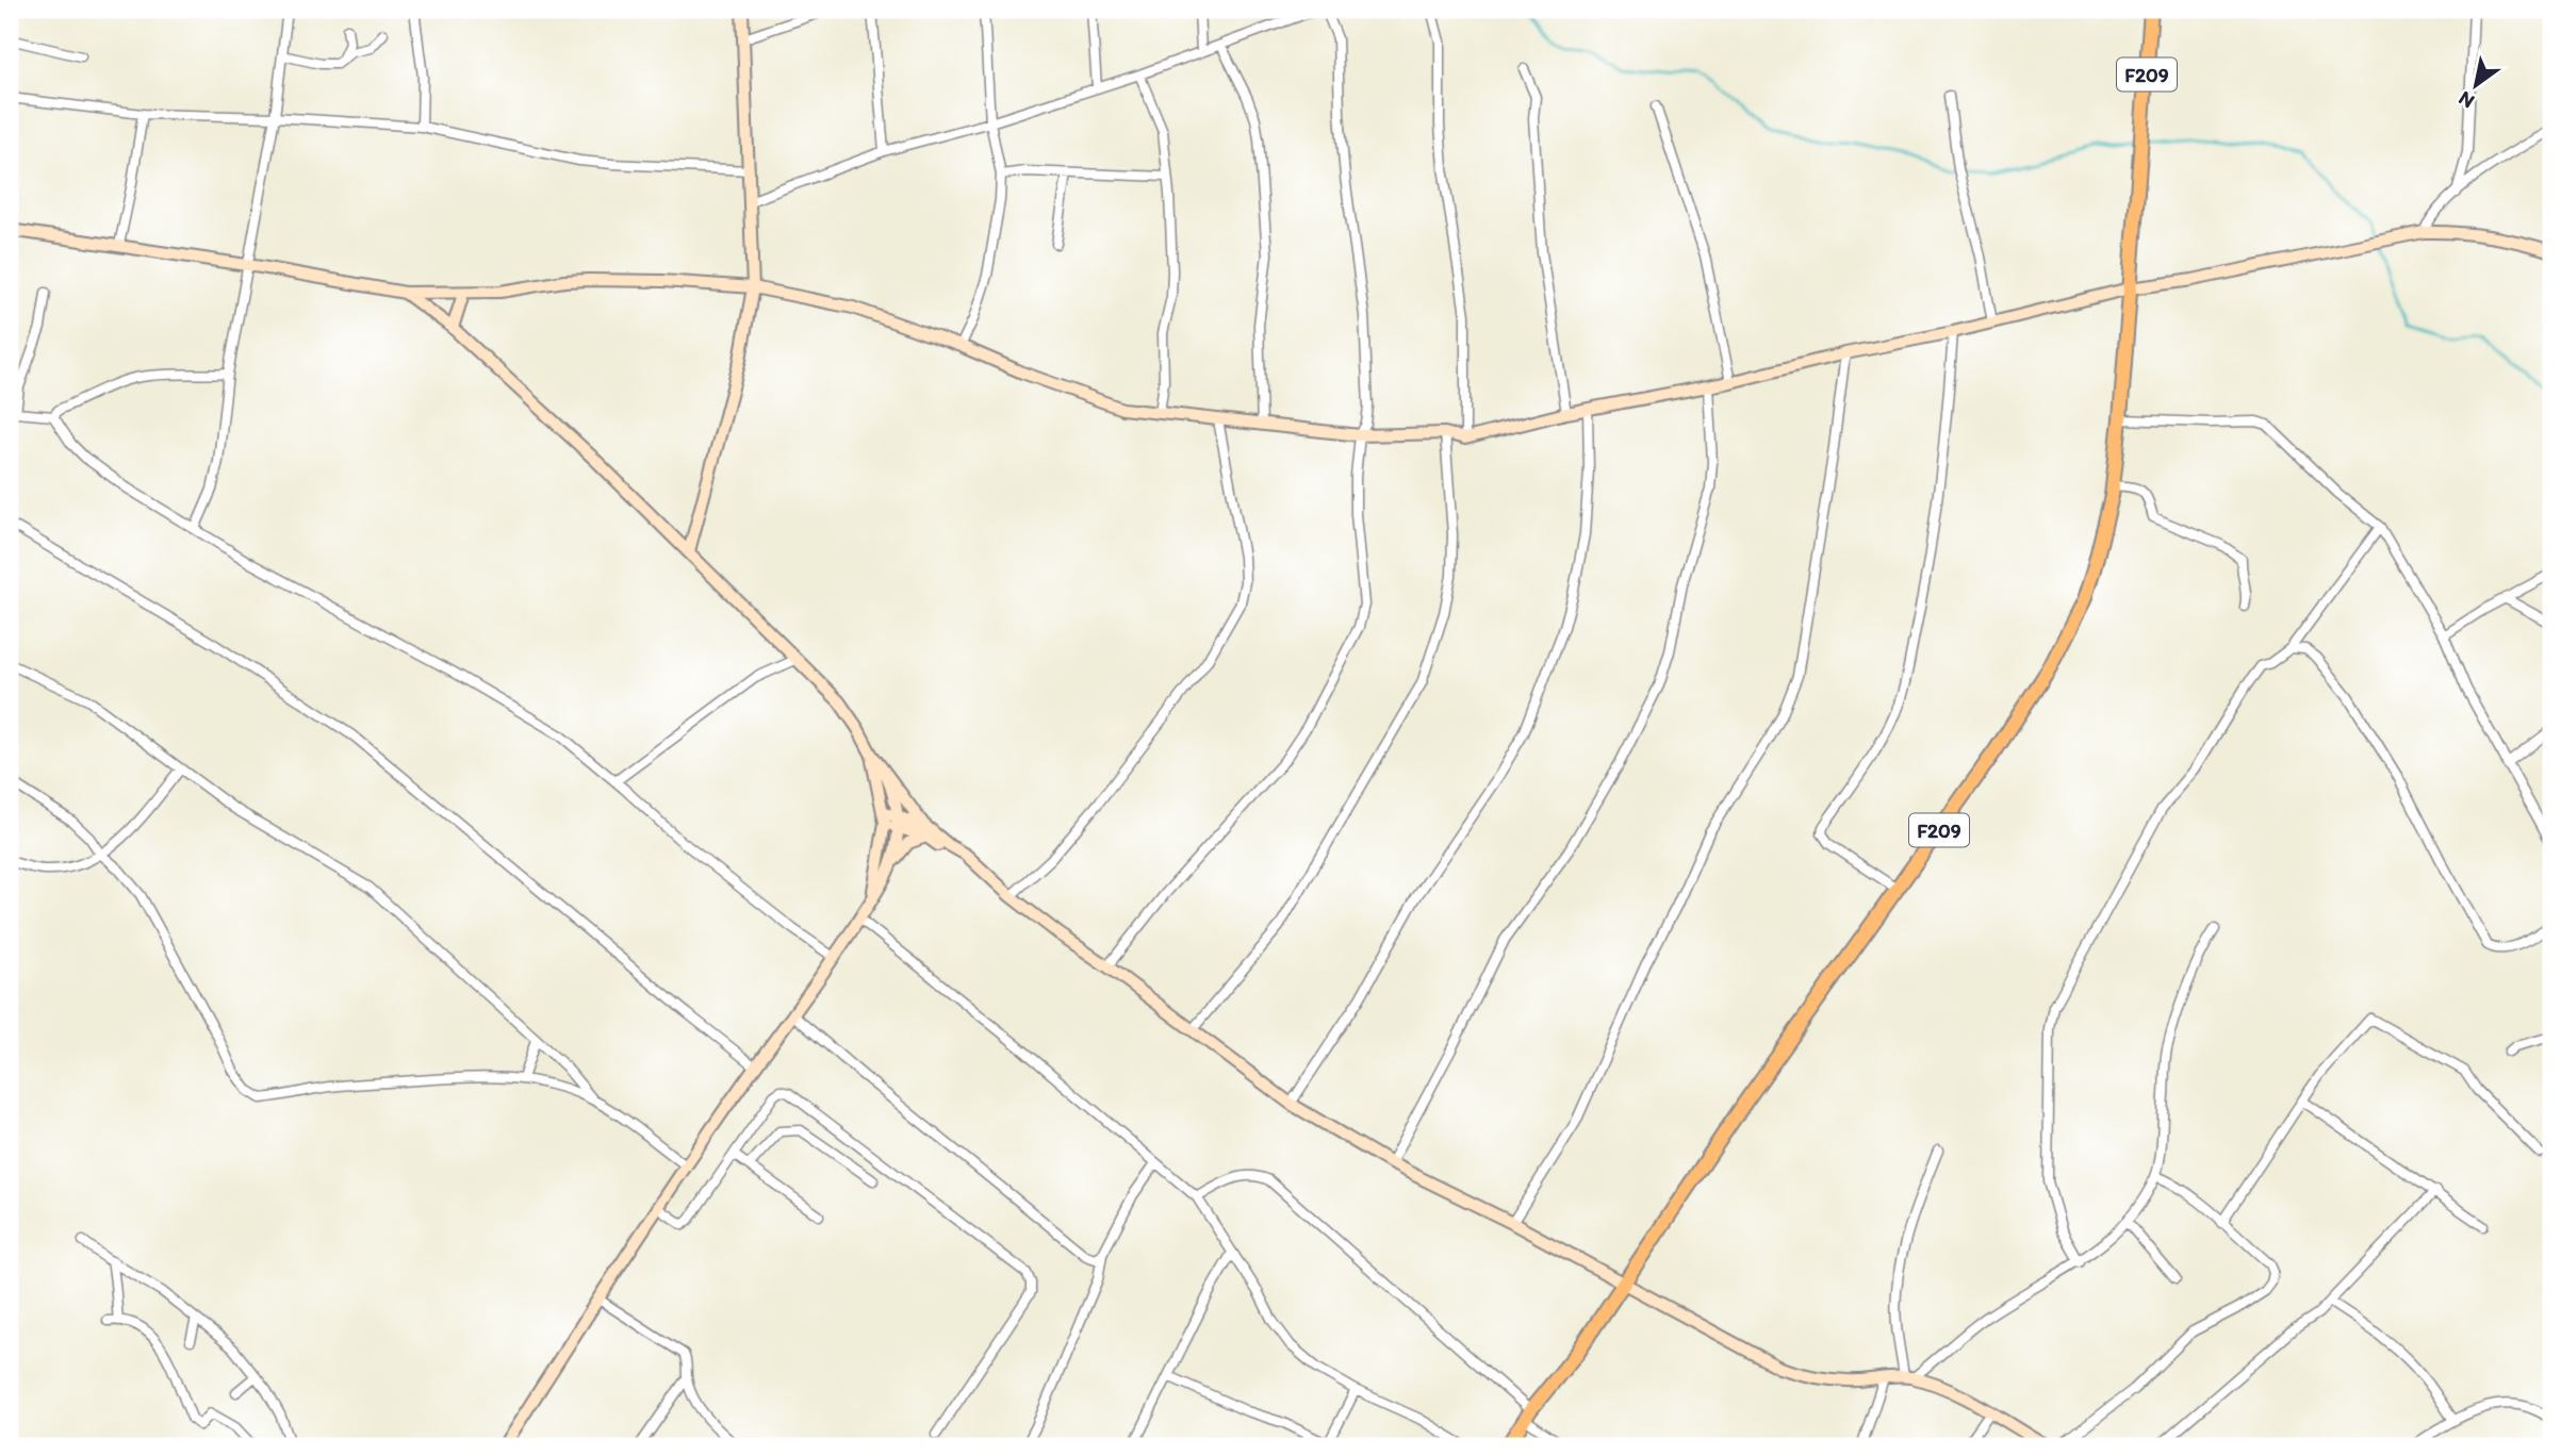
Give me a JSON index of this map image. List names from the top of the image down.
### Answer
{
  "streets": {
    "main road": ["F209"]
  },
  "north": "bottom left"
}
